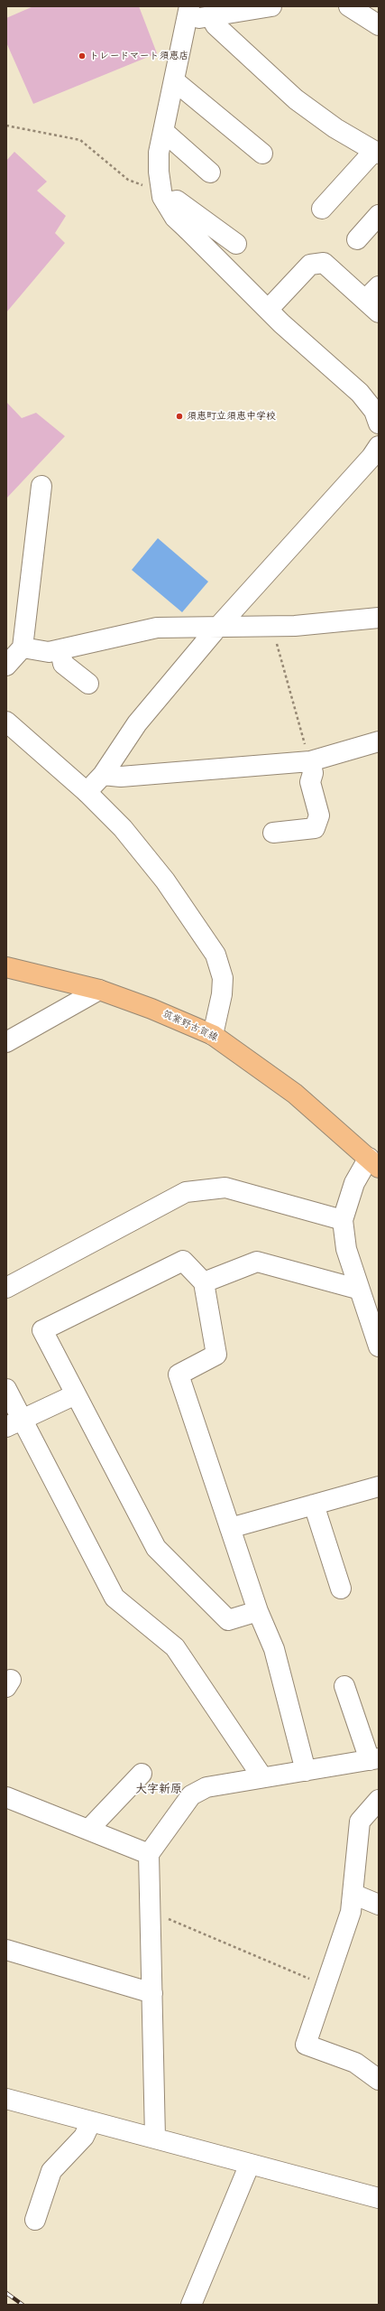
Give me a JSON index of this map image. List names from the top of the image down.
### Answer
{
  "streets": {
    "main road": ["筑紫野古賀線"]
  },
  "districts": ["大字新原"],
  "places": ["トレードマート須恵店", "須恵町立須恵中学校"]
}
